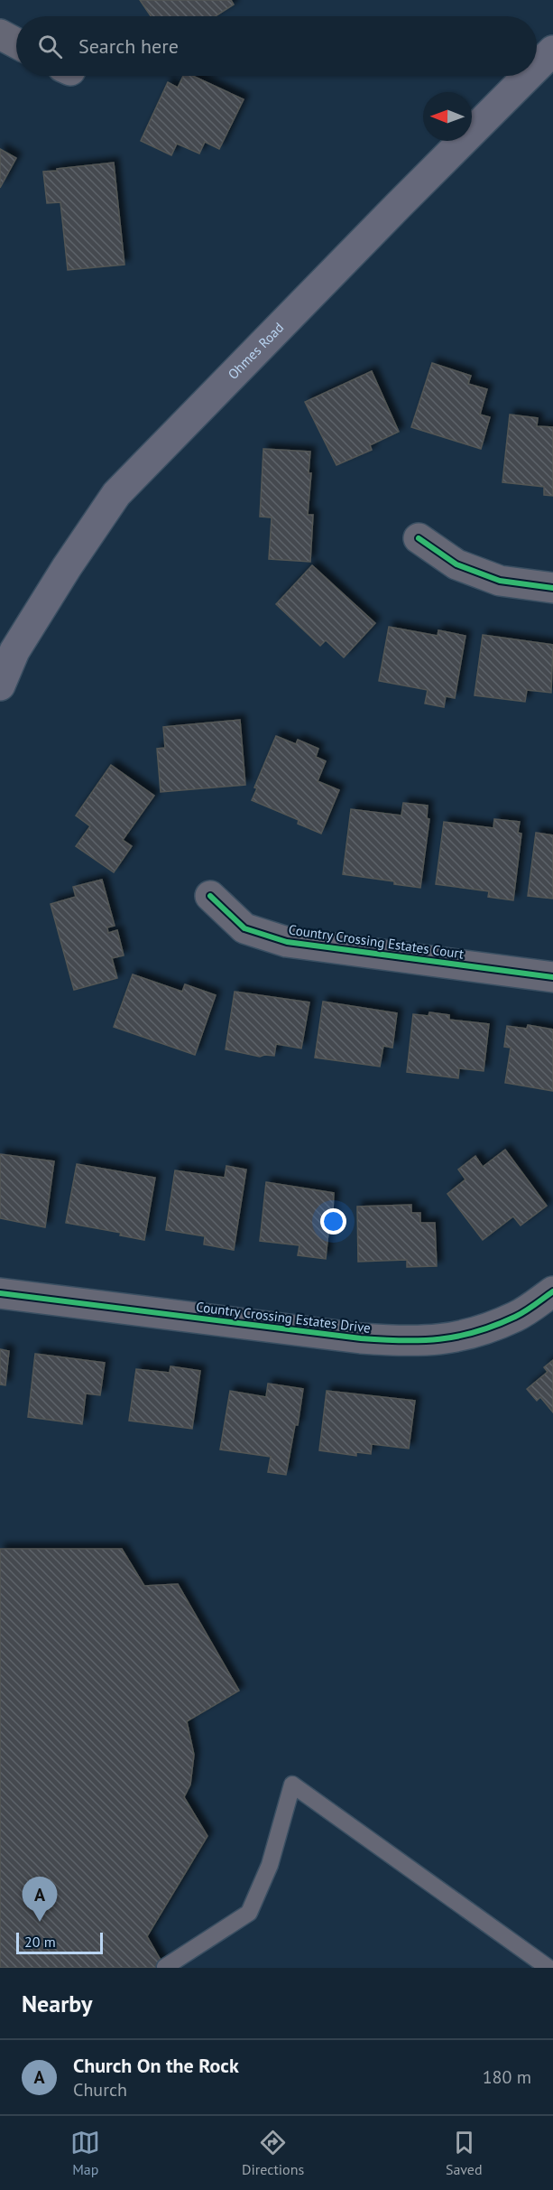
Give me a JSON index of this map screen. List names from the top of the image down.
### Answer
{
  "streets": {
    "main road": ["Ohmes Road"],
    "street": ["Country Crossing Estates Court", "Country Crossing Estates Drive"]
  },
  "scale_bar": "20 m",
  "north": "left",
  "page": {
    "search": "Search here",
    "pins": "A",
    "scale": "20 m",
    "heading": "Nearby",
    "list": [
      {
        "mark": "A",
        "name": "Church On the Rock",
        "note": "Church",
        "value": "180 m"
      }
    ],
    "nav": ["Map", "Directions", "Saved"]
  }
}
